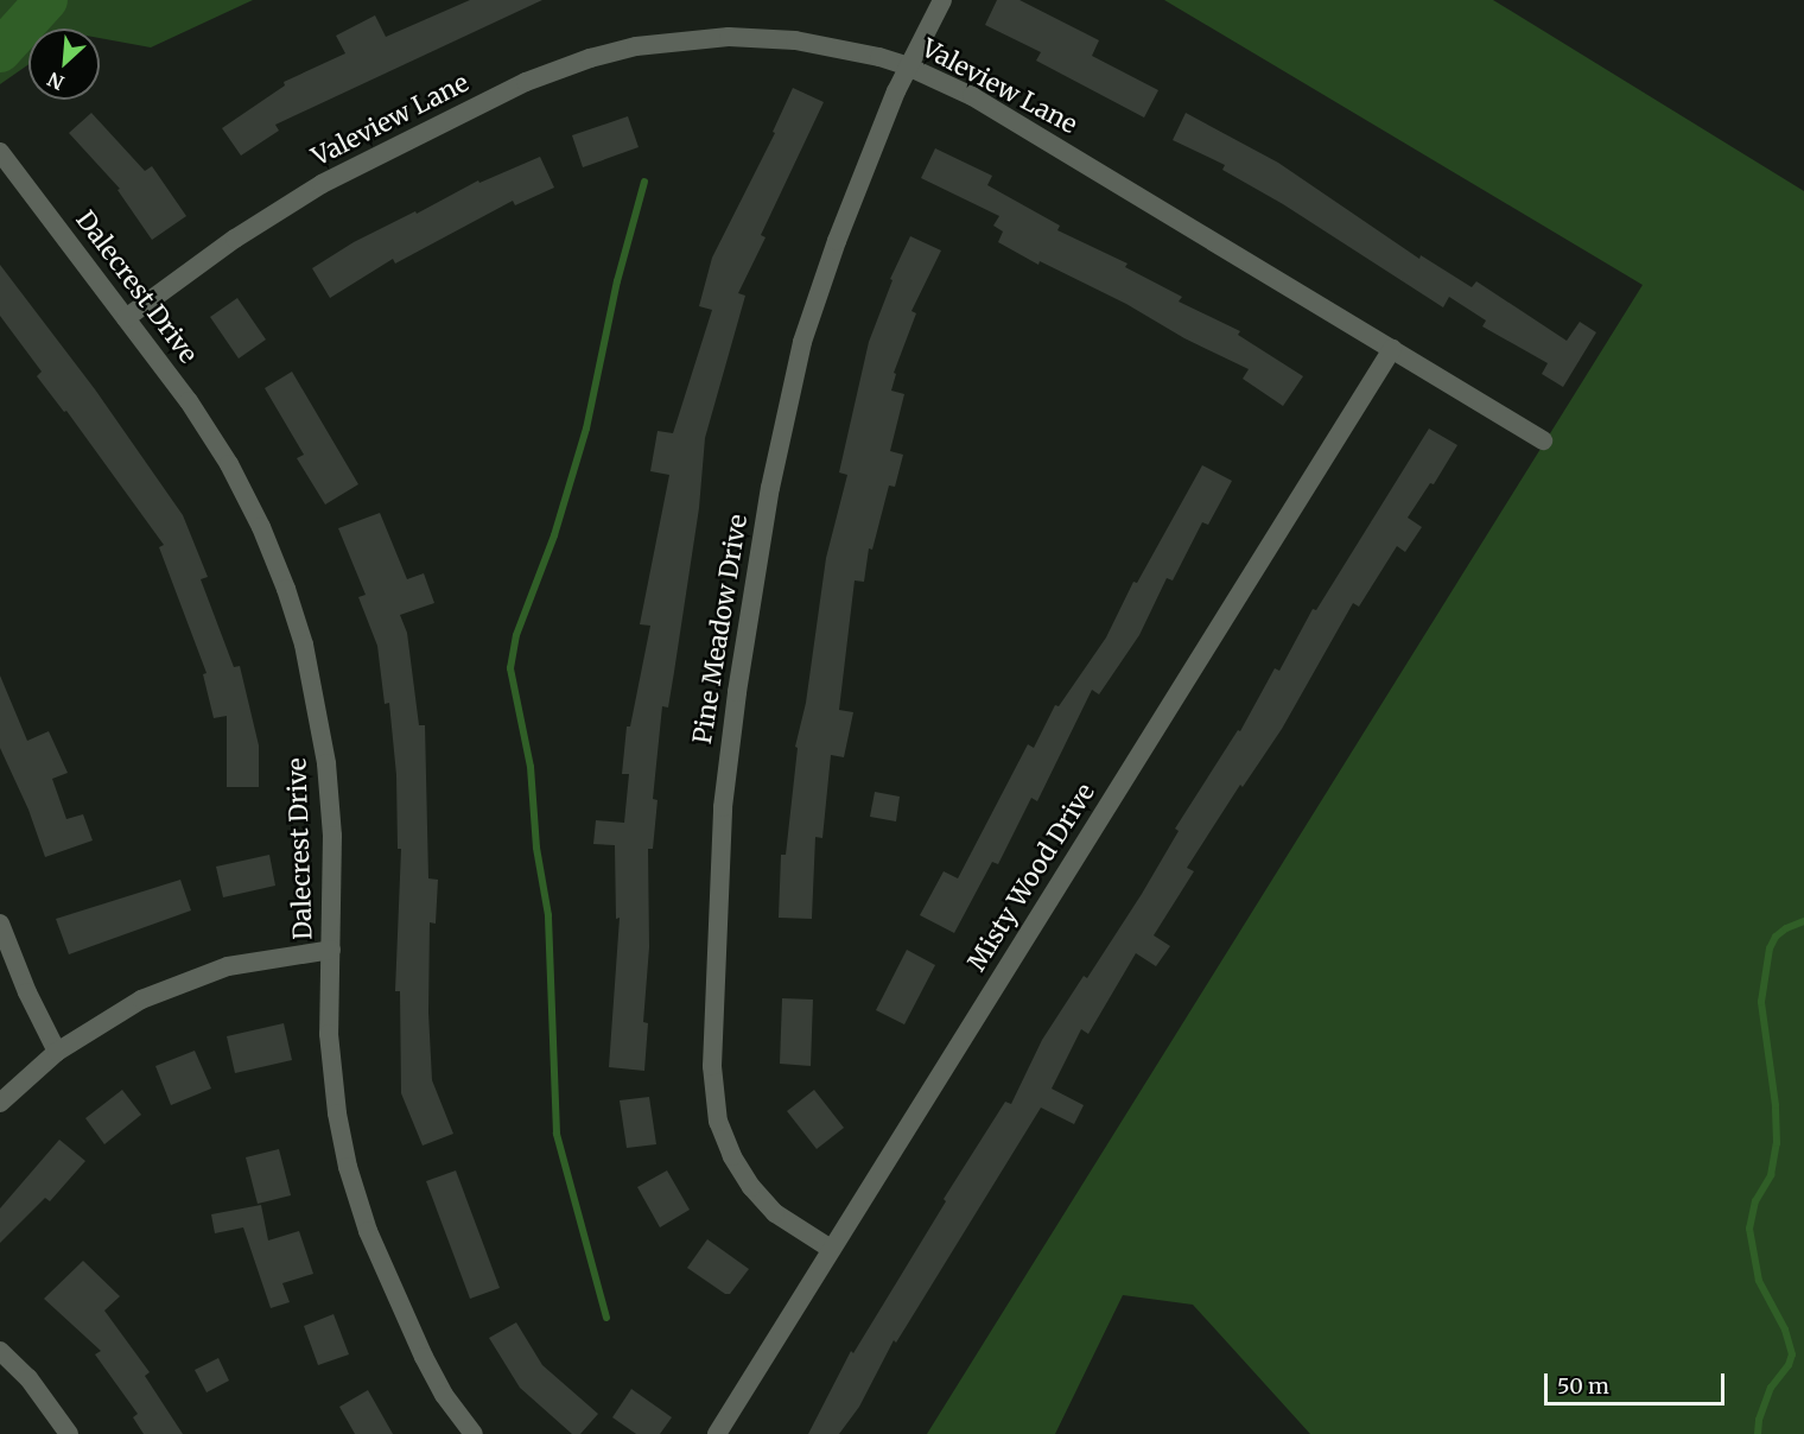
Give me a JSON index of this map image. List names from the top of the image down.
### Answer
{
  "streets": {
    "street": [
      "Valeview Lane",
      "Dalecrest Drive",
      "Pine Meadow Drive",
      "Misty Wood Drive"
    ]
  },
  "crossings": [
    ["Valeview Lane", "Dalecrest Drive"],
    ["Valeview Lane", "Pine Meadow Drive"],
    ["Valeview Lane", "Misty Wood Drive"],
    ["Pine Meadow Drive", "Misty Wood Drive"]
  ],
  "scale_bar": "50 m",
  "north": "bottom left"
}
